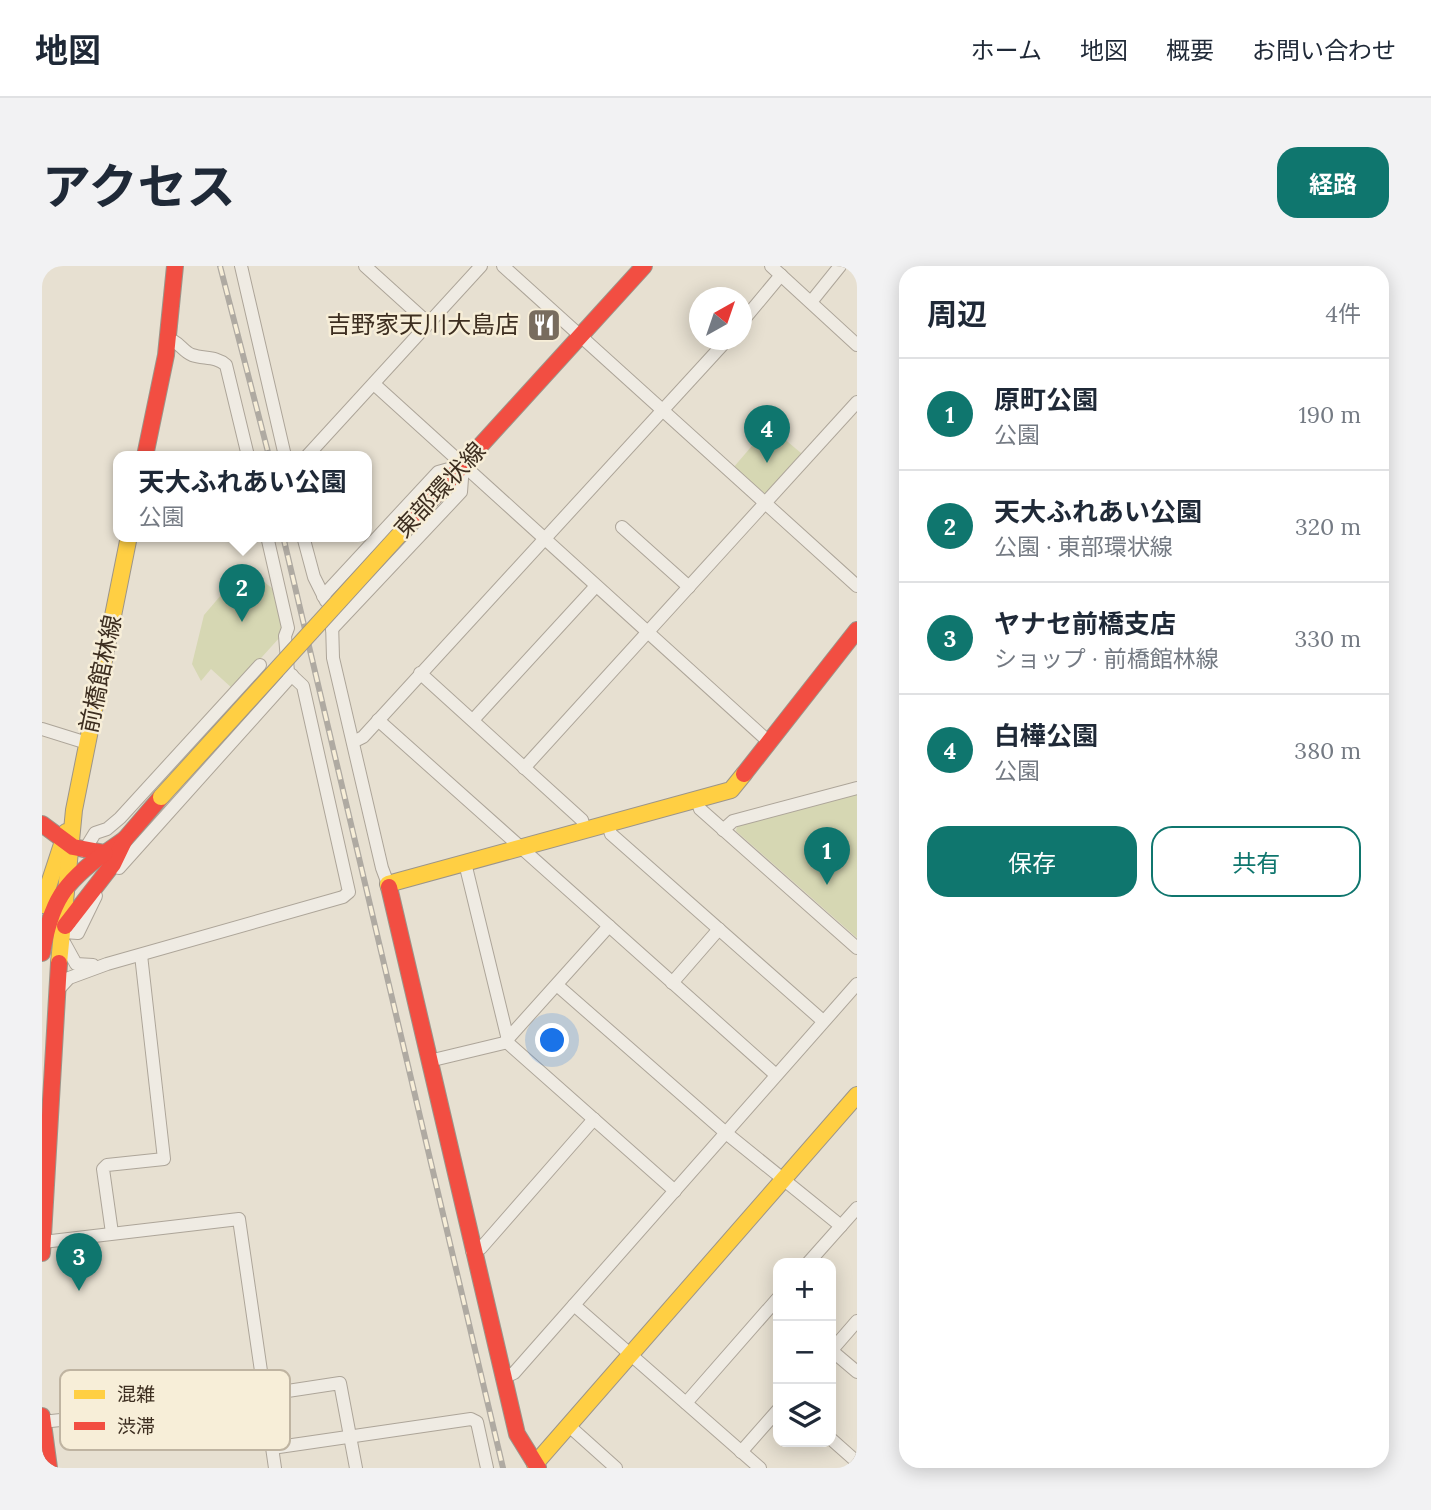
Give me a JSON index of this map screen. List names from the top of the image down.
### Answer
{
  "streets": {
    "street": ["東部環状線", "前橋館林線"]
  },
  "places": {
    "restaurant": ["吉野家天川大島店"]
  },
  "legend": ["混雑", "渋滞"],
  "north": "top right",
  "page": {
    "header": "地図",
    "nav": [
      "ホーム",
      "地図",
      "概要",
      "お問い合わせ"
    ],
    "title": "アクセス",
    "buttons": [
      "経路",
      ["保存", "共有"]
    ],
    "heading": ["周辺", "4件"],
    "list": [
      {
        "mark": "1",
        "name": "原町公園",
        "note": "公園",
        "value": "190 m"
      },
      {
        "mark": "2",
        "name": "天大ふれあい公園",
        "note": "公園 · 東部環状線",
        "value": "320 m"
      },
      {
        "mark": "3",
        "name": "ヤナセ前橋支店",
        "note": "ショップ · 前橋館林線",
        "value": "330 m"
      },
      {
        "mark": "4",
        "name": "白樺公園",
        "note": "公園",
        "value": "380 m"
      }
    ],
    "pins": [
      "4",
      "2",
      "1",
      "3"
    ],
    "popup": ["天大ふれあい公園", "公園"],
    "map_buttons": ["+", "−"]
  }
}
